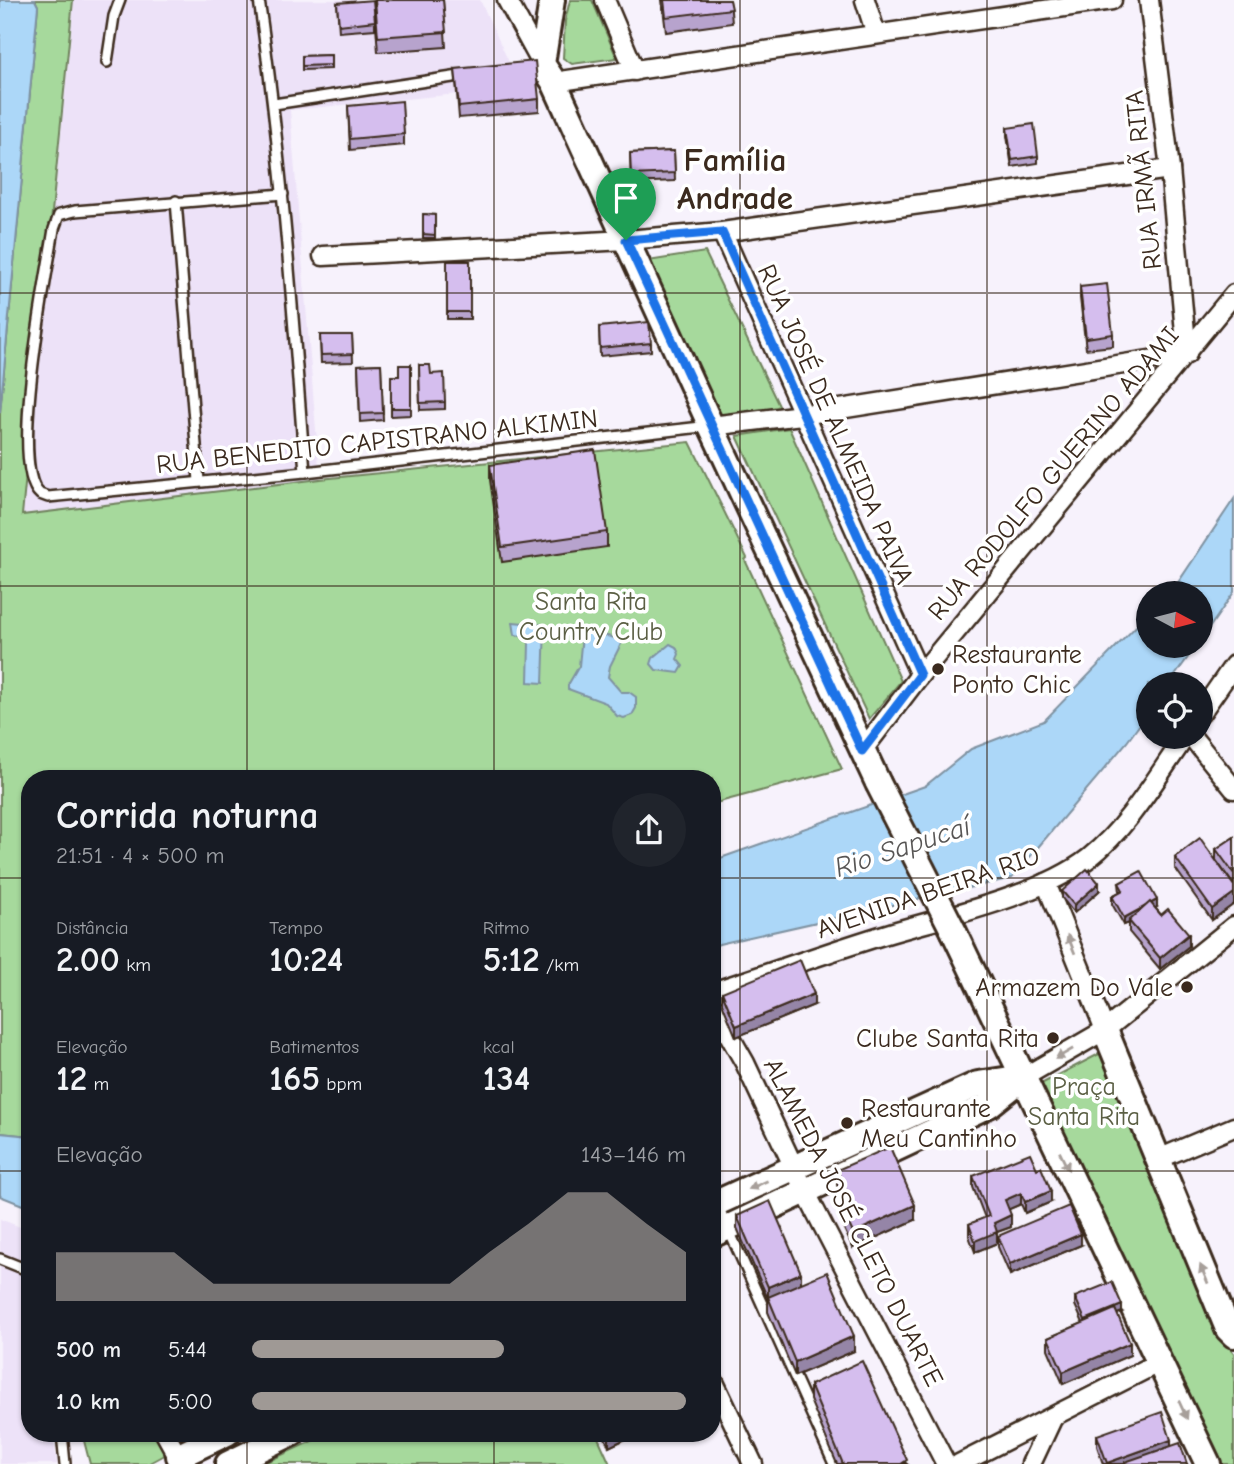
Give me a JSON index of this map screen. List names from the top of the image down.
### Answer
{
  "streets": {
    "street": [
      "RUA IRMÃ RITA",
      "RUA JOSÉ DE ALMEIDA PAIVA",
      "RUA RODOLFO GUERINO ADAMI",
      "AVENIDA BEIRA RIO",
      "ALAMEDA JOSÉ CLETO DUARTE"
    ],
    "lane": ["RUA BENEDITO CAPISTRANO ALKIMIN"]
  },
  "crossings": [
    ["RUA IRMÃ RITA", "RUA RODOLFO GUERINO ADAMI"],
    ["RUA JOSÉ DE ALMEIDA PAIVA", "RUA RODOLFO GUERINO ADAMI"]
  ],
  "districts": ["Família Andrade"],
  "water": ["Rio Sapucaí"],
  "parks": ["Santa Rita Country Club", "Praça Santa Rita"],
  "places": [
    "Restaurante Ponto Chic",
    "Armazem Do Vale",
    "Clube Santa Rita",
    "Restaurante Meu Cantinho"
  ],
  "north": "right",
  "page": {
    "heading": ["Corrida noturna", "21:51 · 4 × 500 m"],
    "stats": [
      ["Distância", "2.00 km"],
      ["Tempo", "10:24"],
      ["Ritmo", "5:12 /km"],
      ["Elevação", "12 m"],
      ["Batimentos", "165 bpm"],
      ["kcal", "134"]
    ],
    "chart": ["Elevação", "143–146 m"],
    "list": [
      {
        "name": "500 m",
        "note": "5:44"
      },
      {
        "name": "1.0 km",
        "note": "5:00"
      }
    ]
  }
}
